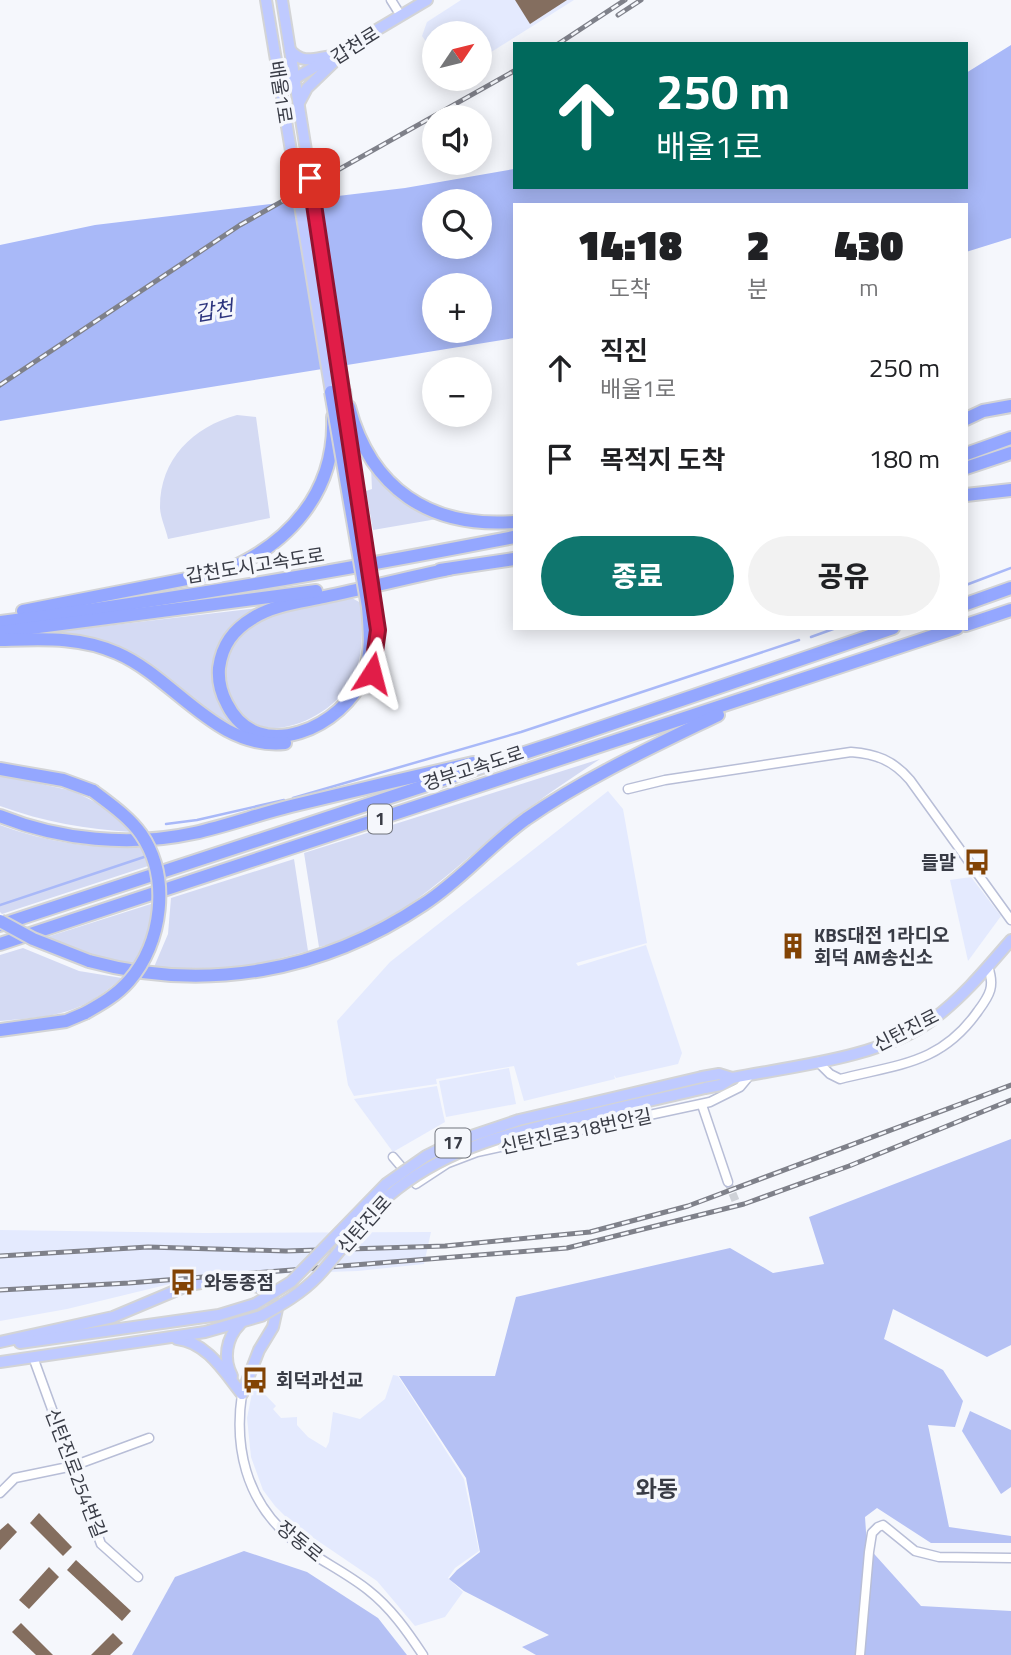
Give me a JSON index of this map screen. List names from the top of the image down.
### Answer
{
  "streets": {
    "highway": ["갑천도시고속도로", "경부고속도로", "1"],
    "main road": [
      "갑천로",
      "배울1로",
      "신탄진로",
      "17"
    ],
    "street": ["신탄진로318번안길", "신탄진로254번길", "장동로"]
  },
  "crossings": [
    ["갑천로", "배울1로"],
    ["신탄진로", "신탄진로318번안길"],
    ["신탄진로", "신탄진로254번길"]
  ],
  "districts": ["와동"],
  "water": ["갑천"],
  "places": {
    "bus stop": ["들말", "와동종점", "회덕과선교"],
    "building": ["KBS대전 1라디오 회덕 AM송신소"]
  },
  "north": "top right",
  "page": {
    "map_buttons": ["+", "−"],
    "turn": ["250 m", "배울1로"],
    "eta": [
      "14:18",
      "도착",
      "2",
      "분",
      "430",
      "m"
    ],
    "list": [
      {
        "name": "직진",
        "note": "배울1로",
        "value": "250 m"
      },
      {
        "name": "목적지 도착",
        "value": "180 m"
      }
    ],
    "buttons": ["종료", "공유"]
  }
}
